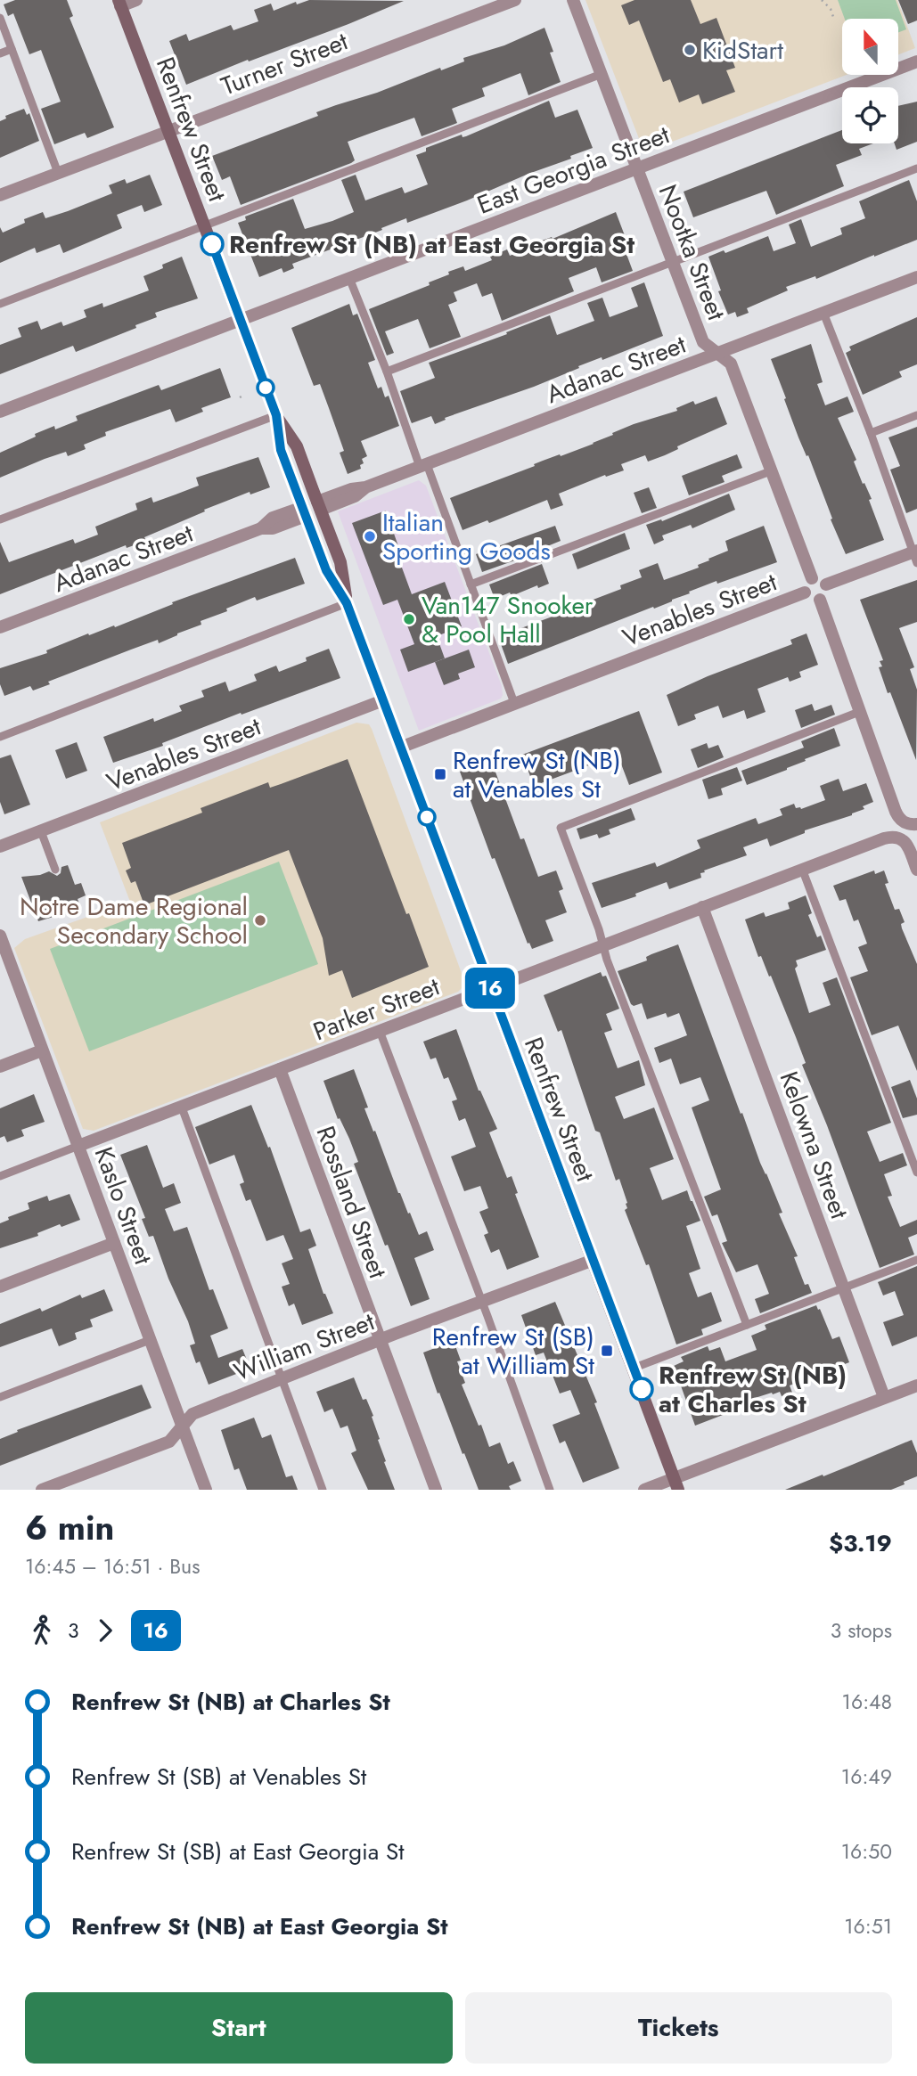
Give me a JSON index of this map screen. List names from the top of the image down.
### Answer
{
  "streets": {
    "street": [
      "Turner Street",
      "Renfrew Street",
      "East Georgia Street",
      "Nootka Street",
      "Adanac Street",
      "Venables Street",
      "Parker Street",
      "Kelowna Street",
      "Rossland Street",
      "Kaslo Street",
      "William Street"
    ]
  },
  "crossings": [
    ["Turner Street", "Renfrew Street"],
    ["Renfrew Street", "East Georgia Street"],
    ["Renfrew Street", "Adanac Street"],
    ["Renfrew Street", "Venables Street"],
    ["Renfrew Street", "Parker Street"],
    ["Renfrew Street", "William Street"],
    ["East Georgia Street", "Nootka Street"],
    ["Nootka Street", "Adanac Street"],
    ["Nootka Street", "Venables Street"],
    ["Parker Street", "Kelowna Street"],
    ["Parker Street", "Rossland Street"],
    ["Parker Street", "Kaslo Street"],
    ["Rossland Street", "William Street"],
    ["Kaslo Street", "William Street"]
  ],
  "places": {
    "other": [
      "KidStart",
      "Renfrew St (NB) at East Georgia St",
      "Italian Sporting Goods",
      "Van147 Snooker & Pool Hall",
      "Notre Dame Regional Secondary School",
      "Renfrew St (NB) at Charles St"
    ],
    "transit": ["Renfrew St (NB) at Venables St", "Renfrew St (SB) at William St"]
  },
  "lines": ["bus line 16"],
  "north": "top",
  "page": {
    "on_map": "16",
    "heading": ["6 min", "16:45 – 16:51 · Bus", "$3.19"],
    "legs": ["3", "16", "3 stops"],
    "list": [
      {
        "name": "Renfrew St (NB) at Charles St",
        "value": "16:48"
      },
      {
        "name": "Renfrew St (SB) at Venables St",
        "value": "16:49"
      },
      {
        "name": "Renfrew St (SB) at East Georgia St",
        "value": "16:50"
      },
      {
        "name": "Renfrew St (NB) at East Georgia St",
        "value": "16:51"
      }
    ],
    "buttons": ["Start", "Tickets"]
  }
}
